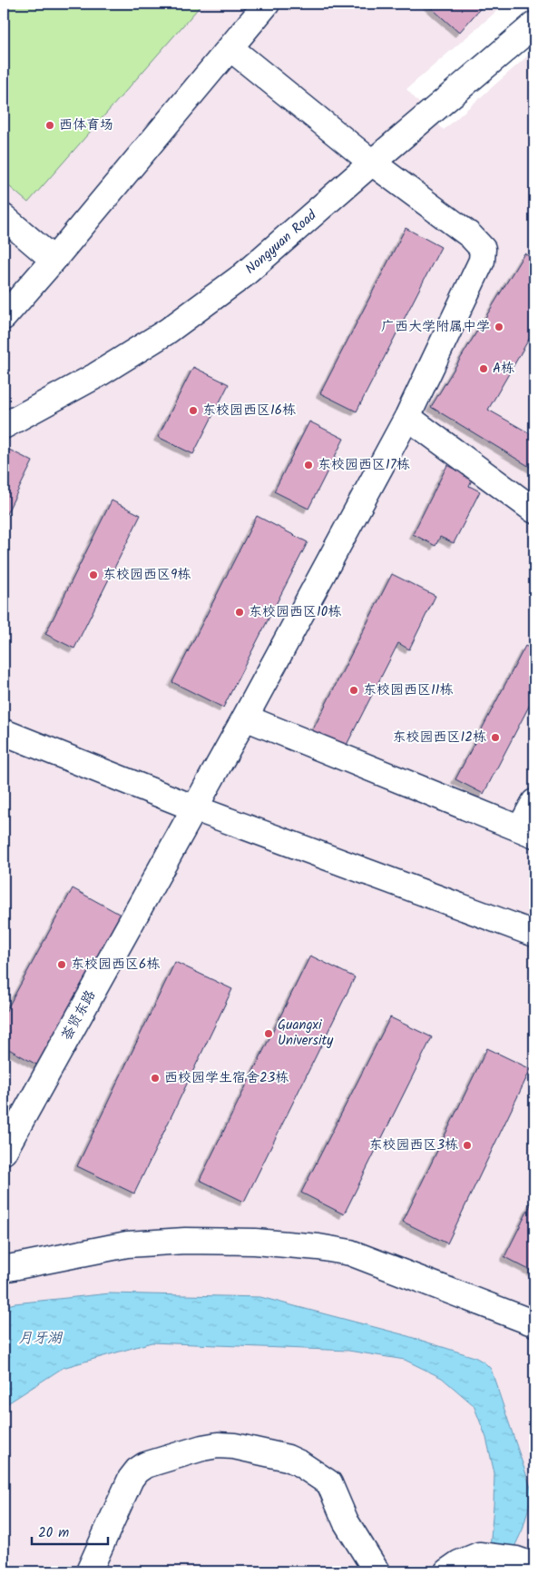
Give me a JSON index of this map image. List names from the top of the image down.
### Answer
{
  "streets": {
    "street": ["Nongyuan Road", "荟贤东路"]
  },
  "crossings": [
    ["Nongyuan Road", "荟贤东路"]
  ],
  "water": ["月牙湖"],
  "places": [
    "西体育场",
    "广西大学附属中学",
    "A栋",
    "东校园西区16栋",
    "东校园西区17栋",
    "东校园西区9栋",
    "东校园西区10栋",
    "东校园西区11栋",
    "东校园西区12栋",
    "东校园西区6栋",
    "Guangxi University",
    "西校园学生宿舍23栋",
    "东校园西区3栋"
  ],
  "scale_bar": "20 m"
}
